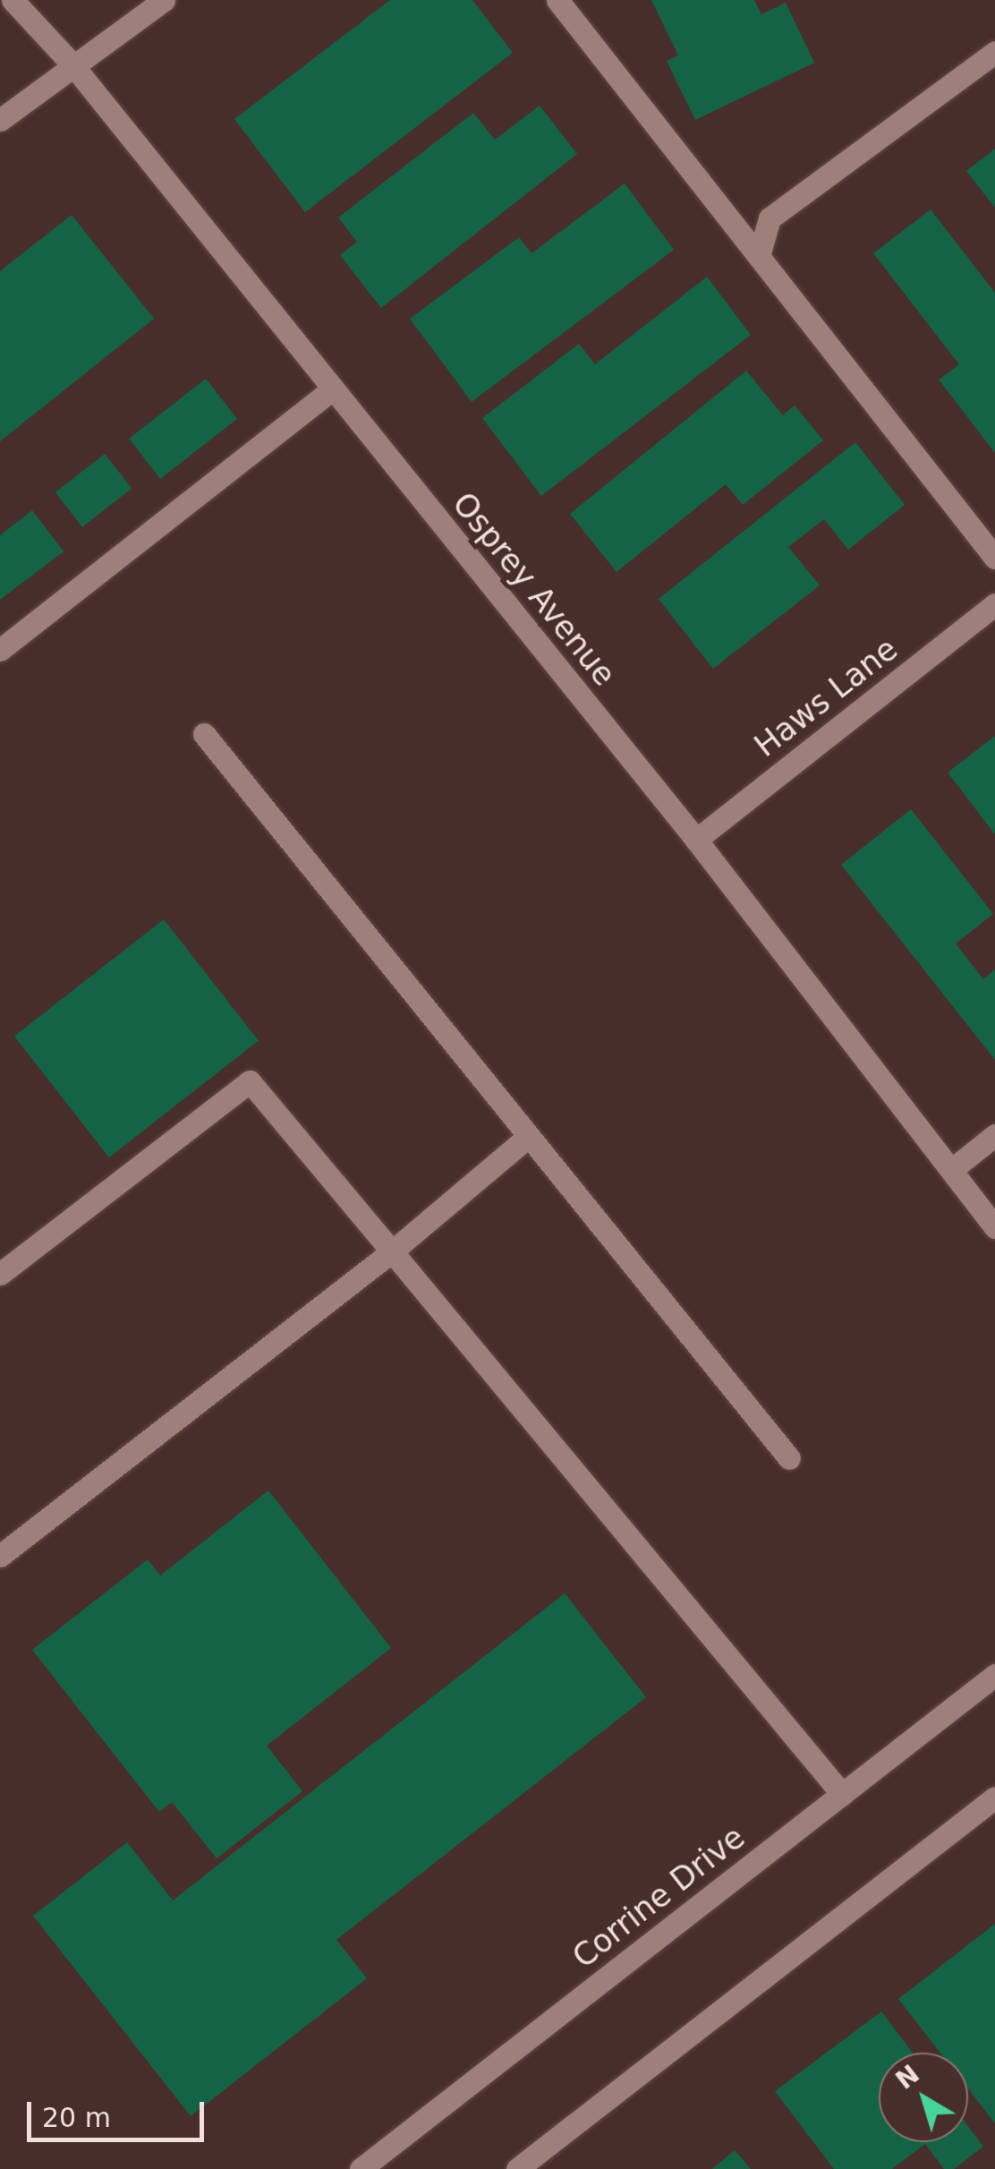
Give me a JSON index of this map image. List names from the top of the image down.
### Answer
{
  "streets": {
    "street": ["Osprey Avenue", "Haws Lane", "Corrine Drive"]
  },
  "crossings": [
    ["Osprey Avenue", "Haws Lane"]
  ],
  "scale_bar": "20 m",
  "north": "top left"
}
